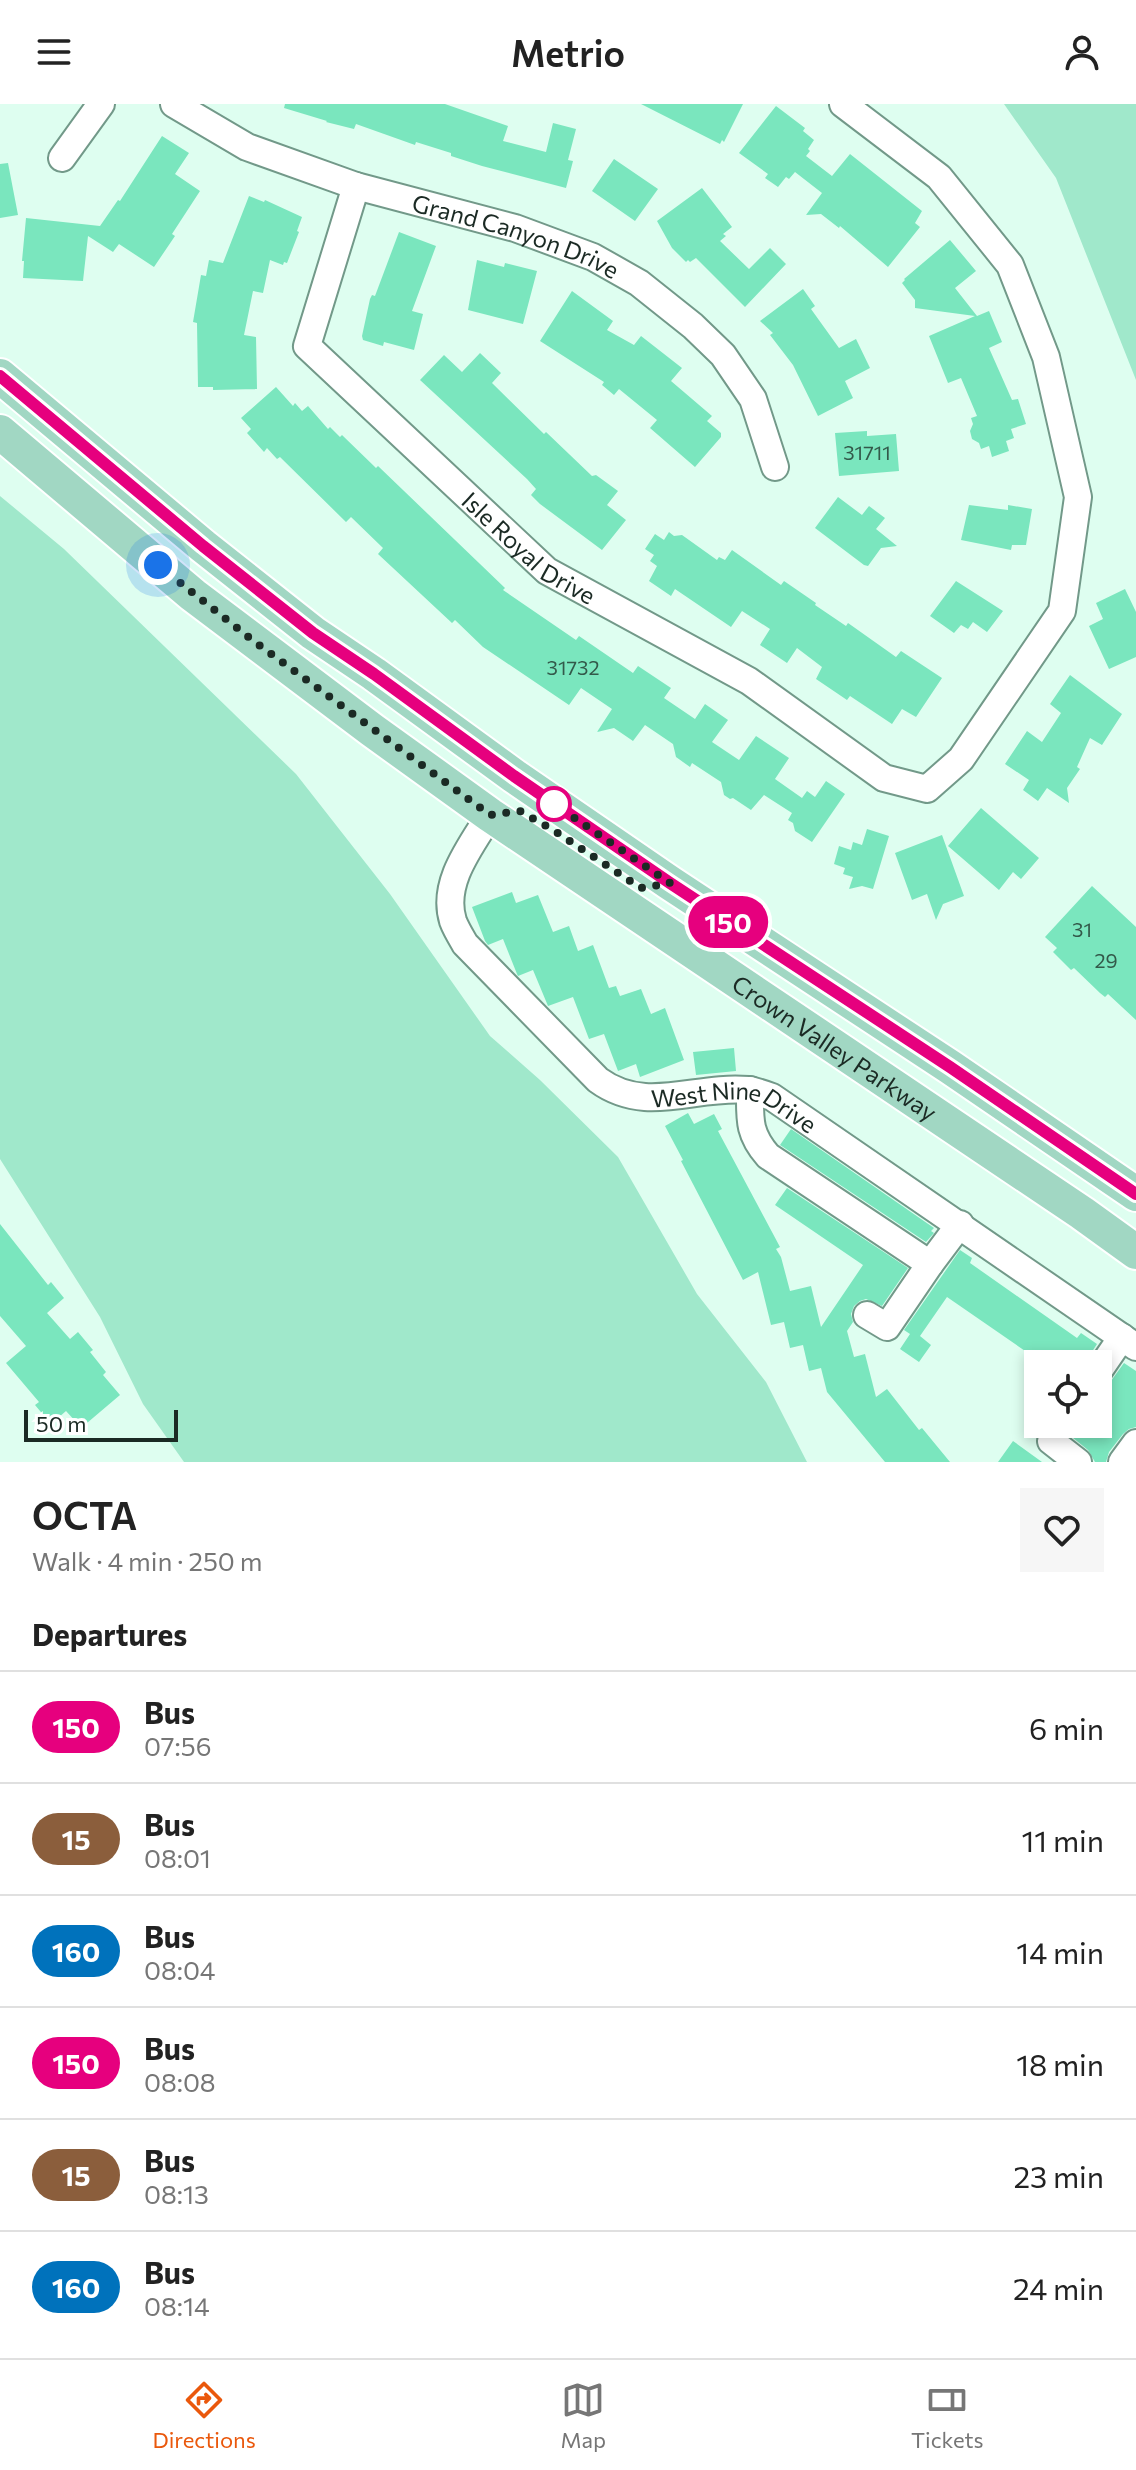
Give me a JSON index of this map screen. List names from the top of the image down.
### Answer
{
  "streets": {
    "main road": ["Crown Valley Parkway"],
    "street": ["Grand Canyon Drive", "Isle Royal Drive", "West Nine Drive"]
  },
  "crossings": [
    ["Grand Canyon Drive", "Isle Royal Drive"],
    ["Crown Valley Parkway", "West Nine Drive"]
  ],
  "lines": ["bus line 150"],
  "house_numbers": [
    "31711",
    "31732",
    "31",
    "29"
  ],
  "scale_bar": "50 m",
  "page": {
    "header": "Metrio",
    "on_map": "150",
    "scale": "50 m",
    "heading": [
      ["OCTA", "Walk · 4 min · 250 m"],
      "Departures"
    ],
    "list": [
      {
        "mark": "150",
        "name": "Bus",
        "note": "07:56",
        "value": "6 min"
      },
      {
        "mark": "15",
        "name": "Bus",
        "note": "08:01",
        "value": "11 min"
      },
      {
        "mark": "160",
        "name": "Bus",
        "note": "08:04",
        "value": "14 min"
      },
      {
        "mark": "150",
        "name": "Bus",
        "note": "08:08",
        "value": "18 min"
      },
      {
        "mark": "15",
        "name": "Bus",
        "note": "08:13",
        "value": "23 min"
      },
      {
        "mark": "160",
        "name": "Bus",
        "note": "08:14",
        "value": "24 min"
      }
    ],
    "tabs": ["Directions", "Map", "Tickets"]
  }
}
